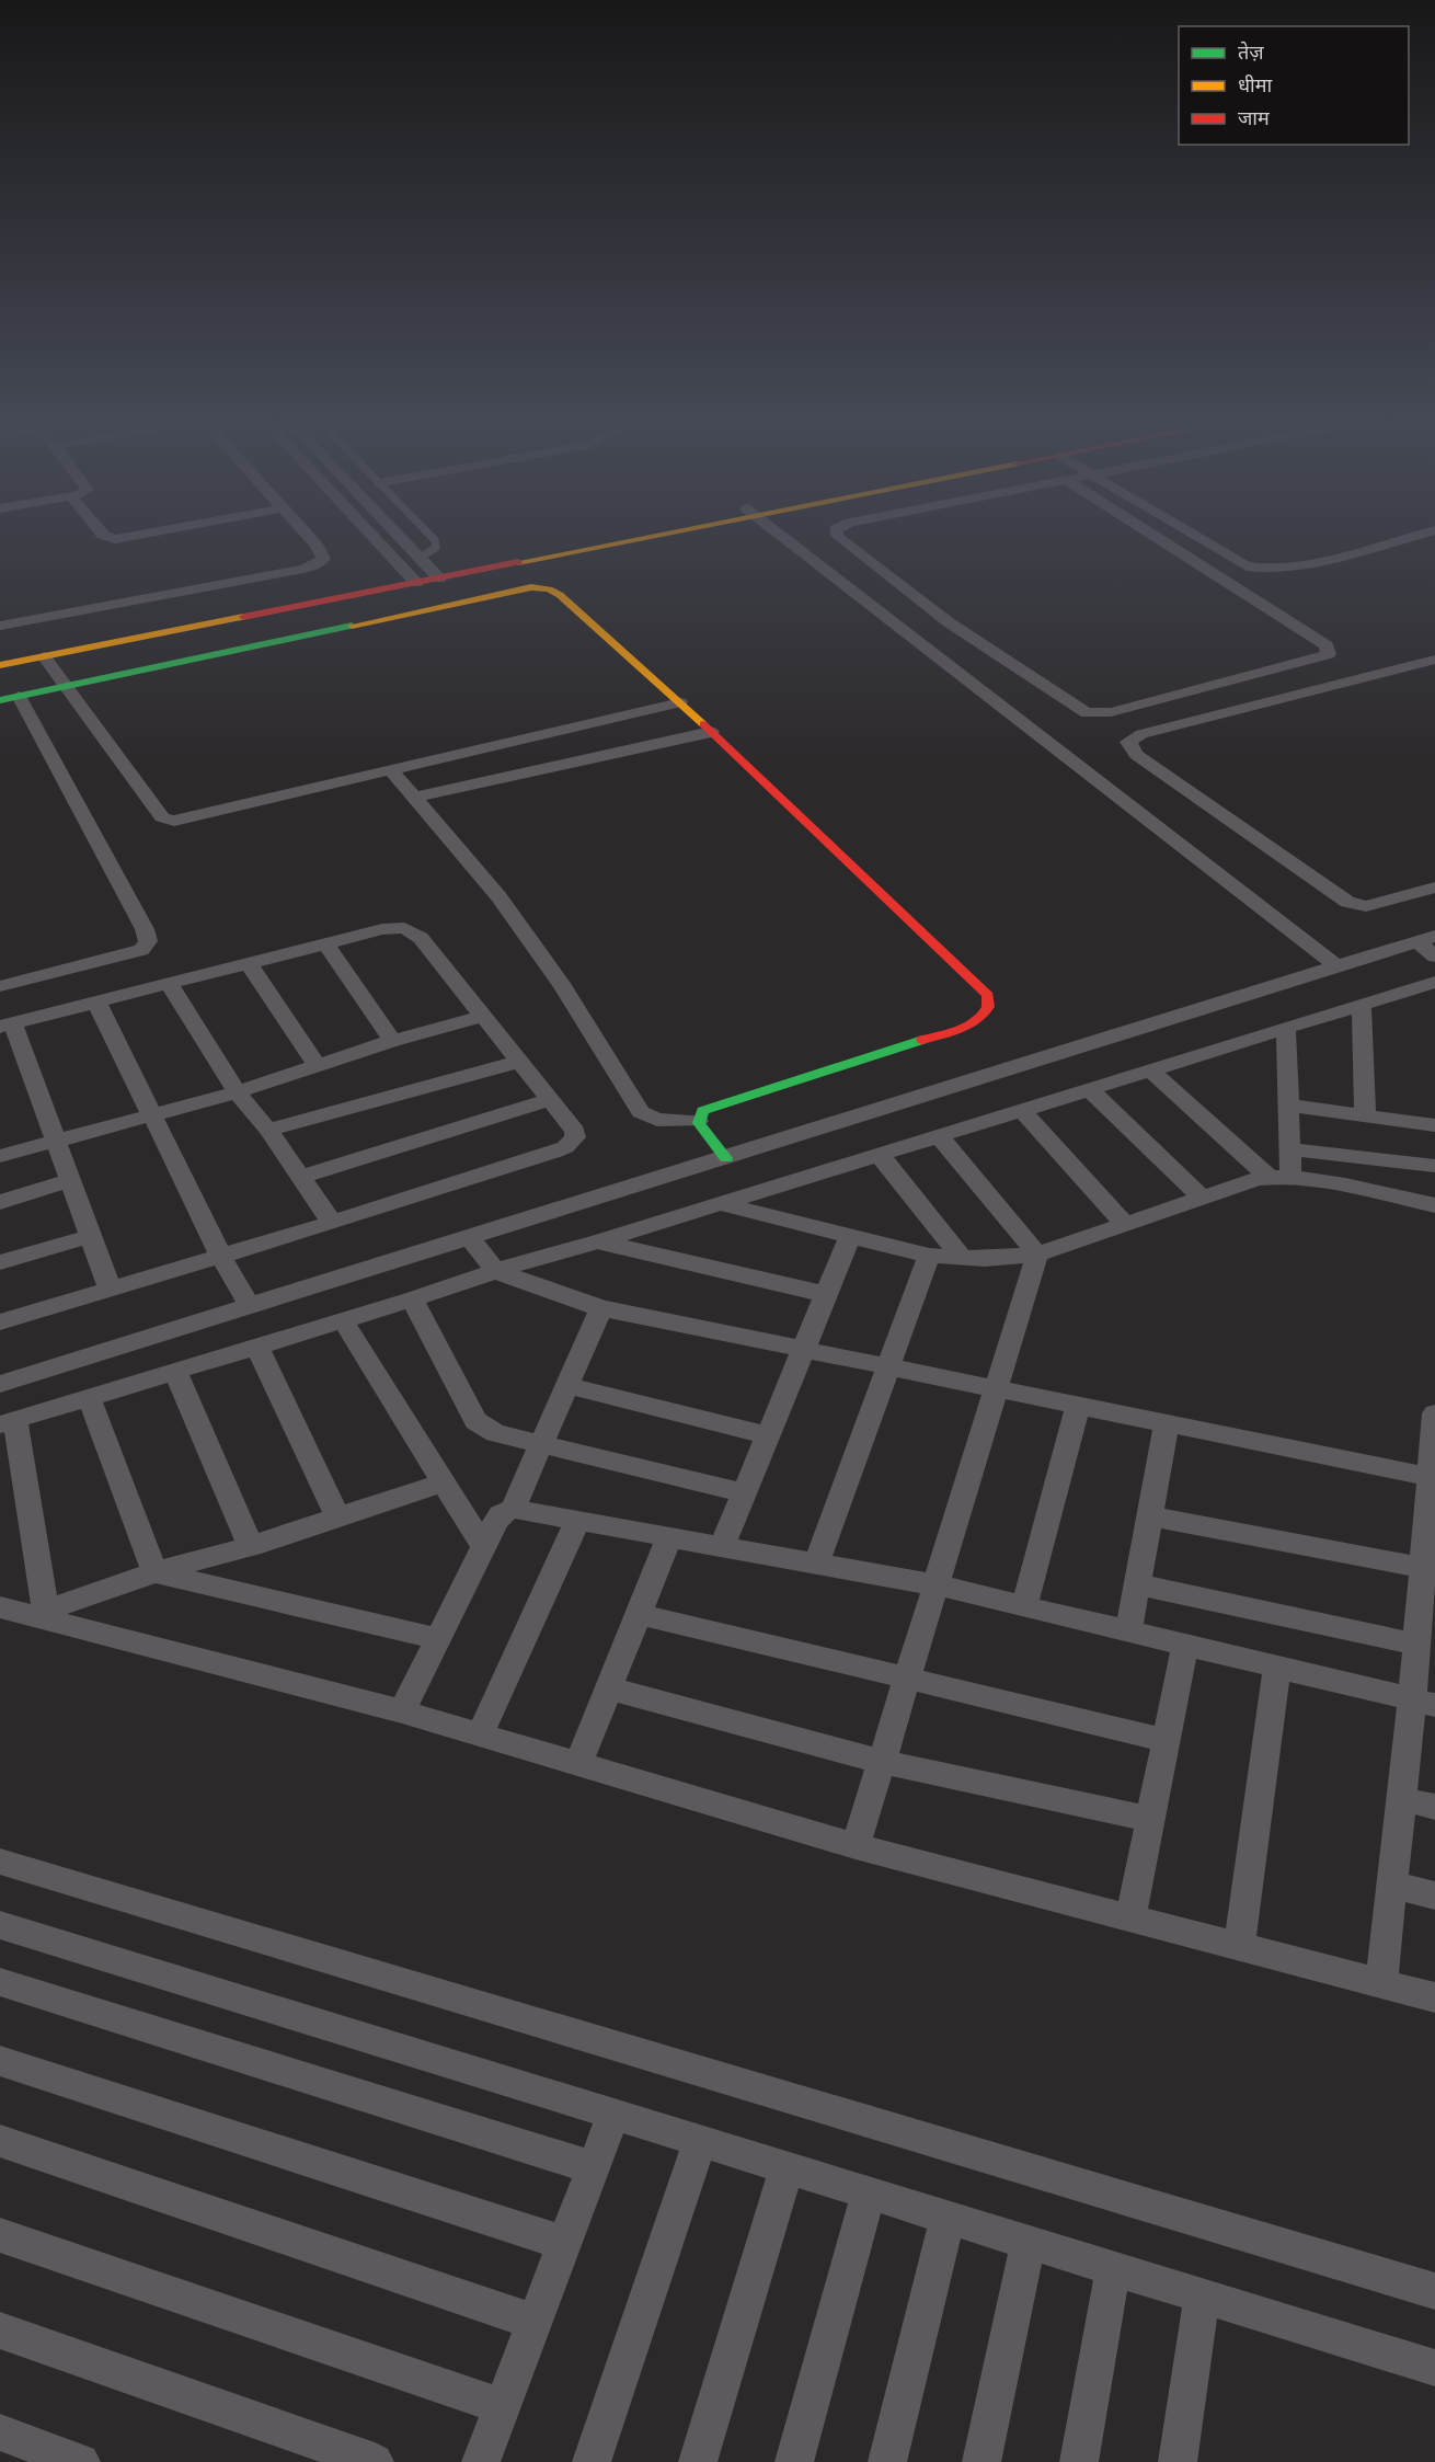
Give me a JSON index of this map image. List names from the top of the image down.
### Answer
{
  "legend": ["तेज़", "धीमा", "जाम"]
}
